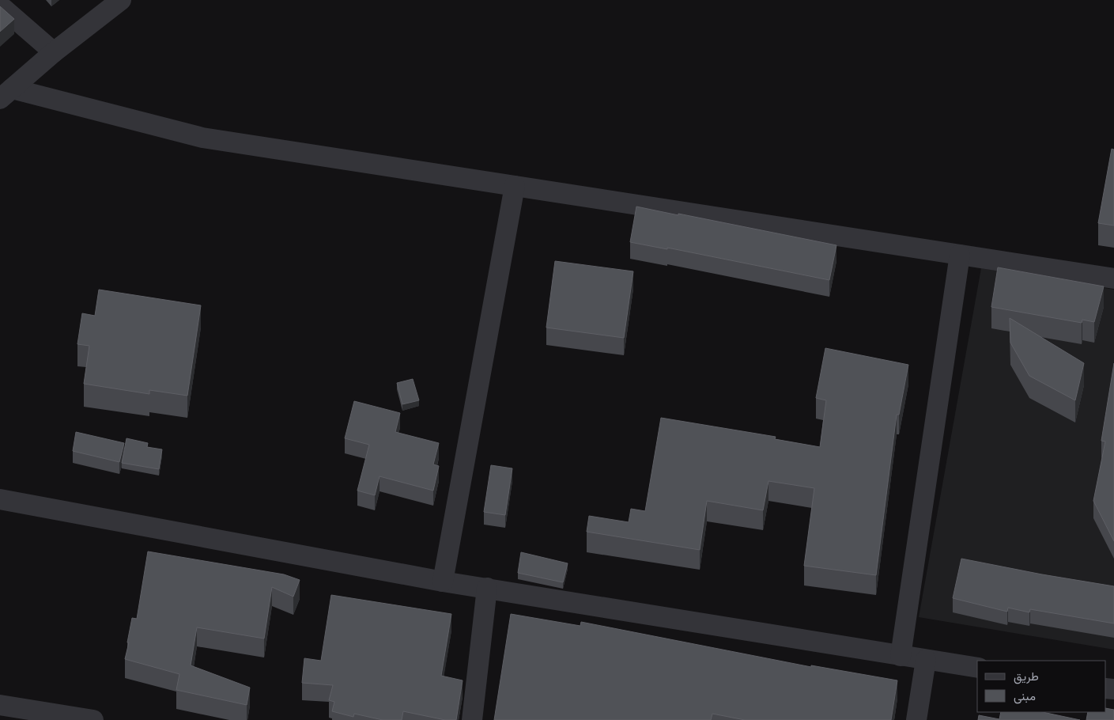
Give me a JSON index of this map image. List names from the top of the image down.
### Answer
{
  "legend": ["طريق", "مبنى"]
}
